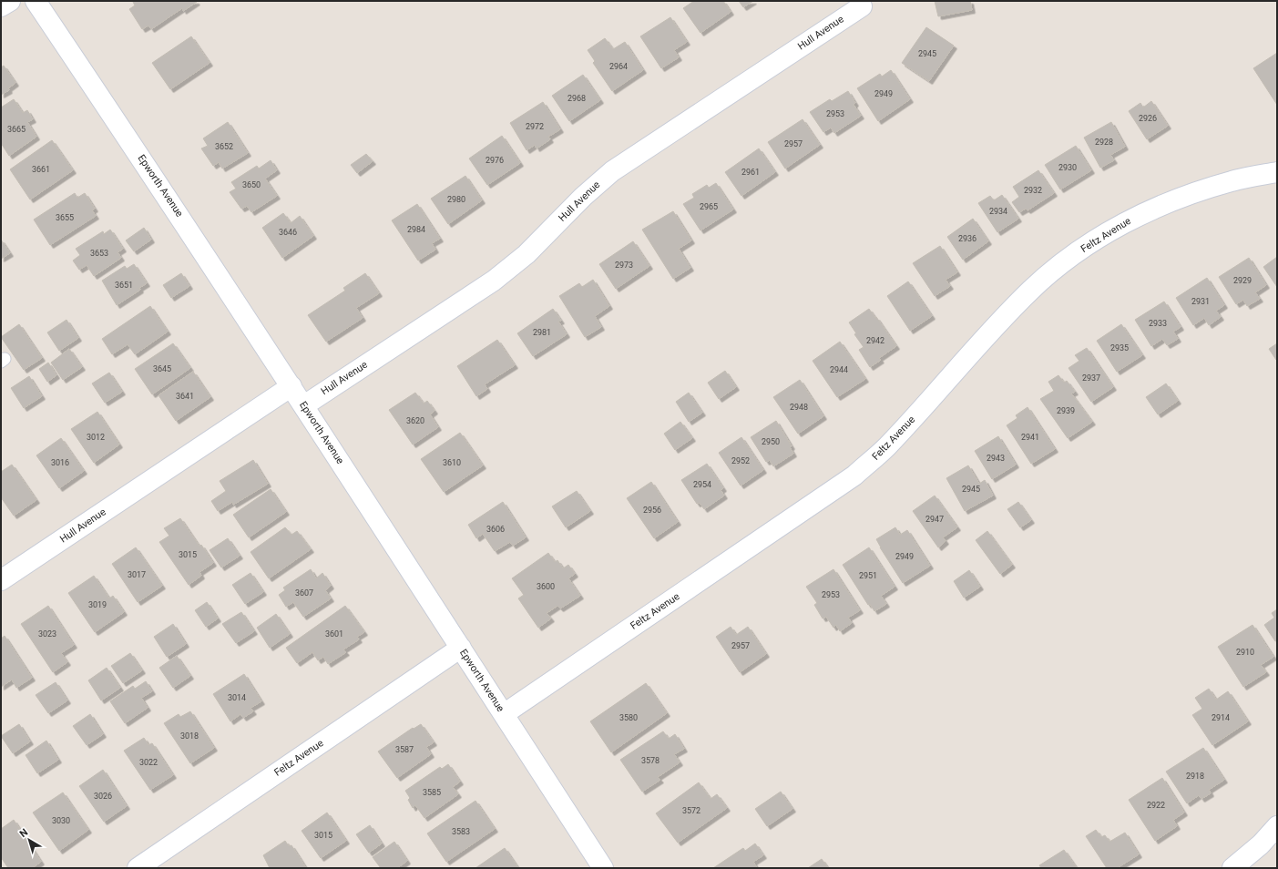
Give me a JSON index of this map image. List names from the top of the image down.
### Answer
{
  "streets": {
    "street": ["Hull Avenue", "Epworth Avenue", "Feltz Avenue"]
  },
  "crossings": [
    ["Hull Avenue", "Epworth Avenue"],
    ["Epworth Avenue", "Feltz Avenue"]
  ],
  "house_numbers": [
    "2945",
    "2964",
    "2949",
    "2968",
    "2953",
    "2926",
    "2972",
    "3665",
    "2928",
    "2957",
    "3652",
    "2976",
    "2930",
    "3661",
    "2961",
    "3650",
    "2932",
    "2980",
    "2965",
    "2934",
    "3655",
    "2984",
    "3646",
    "2936",
    "3653",
    "2973",
    "2929",
    "3651",
    "2931",
    "2933",
    "2981",
    "2942",
    "2935",
    "3645",
    "2944",
    "2937",
    "3641",
    "2948",
    "2939",
    "3620",
    "3012",
    "2941",
    "2950",
    "2943",
    "2952",
    "3016",
    "3610",
    "2954",
    "2945",
    "2956",
    "2947",
    "3606",
    "3015",
    "2949",
    "3017",
    "2951",
    "3600",
    "3607",
    "2953",
    "3019",
    "3023",
    "3601",
    "2957",
    "2910",
    "3014",
    "3580",
    "2914",
    "3018",
    "3587",
    "3578",
    "3022",
    "2918",
    "3585",
    "3026",
    "2922",
    "3572",
    "3030",
    "3583",
    "3015"
  ],
  "north": "top left"
}
